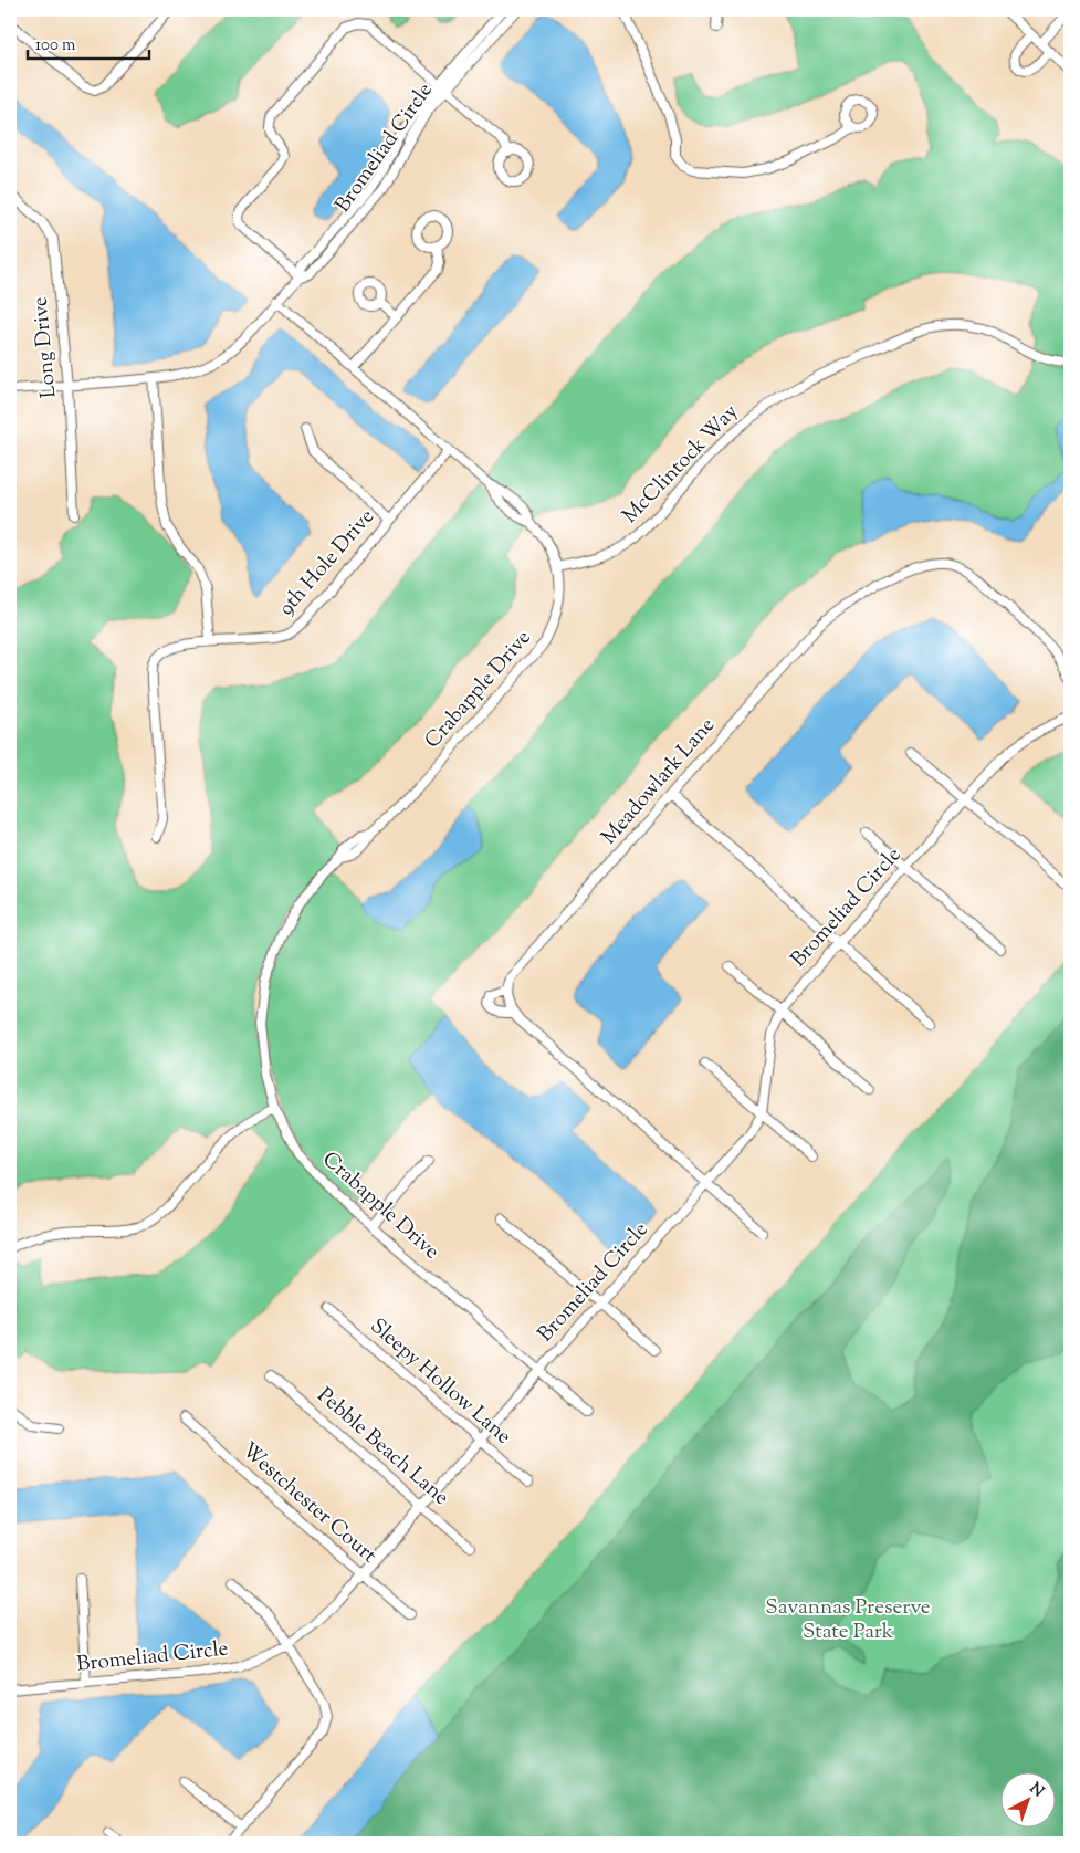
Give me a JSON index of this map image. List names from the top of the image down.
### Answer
{
  "streets": {
    "street": [
      "Bromeliad Circle",
      "Long Drive",
      "McClintock Way",
      "9th Hole Drive",
      "Crabapple Drive",
      "Meadowlark Lane",
      "Sleepy Hollow Lane",
      "Pebble Beach Lane",
      "Westchester Court"
    ]
  },
  "crossings": [
    ["Bromeliad Circle", "Long Drive"],
    ["Bromeliad Circle", "Crabapple Drive"],
    ["Bromeliad Circle", "Sleepy Hollow Lane"],
    ["Bromeliad Circle", "Pebble Beach Lane"],
    ["Bromeliad Circle", "Westchester Court"],
    ["McClintock Way", "Crabapple Drive"],
    ["9th Hole Drive", "Crabapple Drive"]
  ],
  "parks": ["Savannas Preserve State Park"],
  "scale_bar": "100 m",
  "north": "top right"
}
